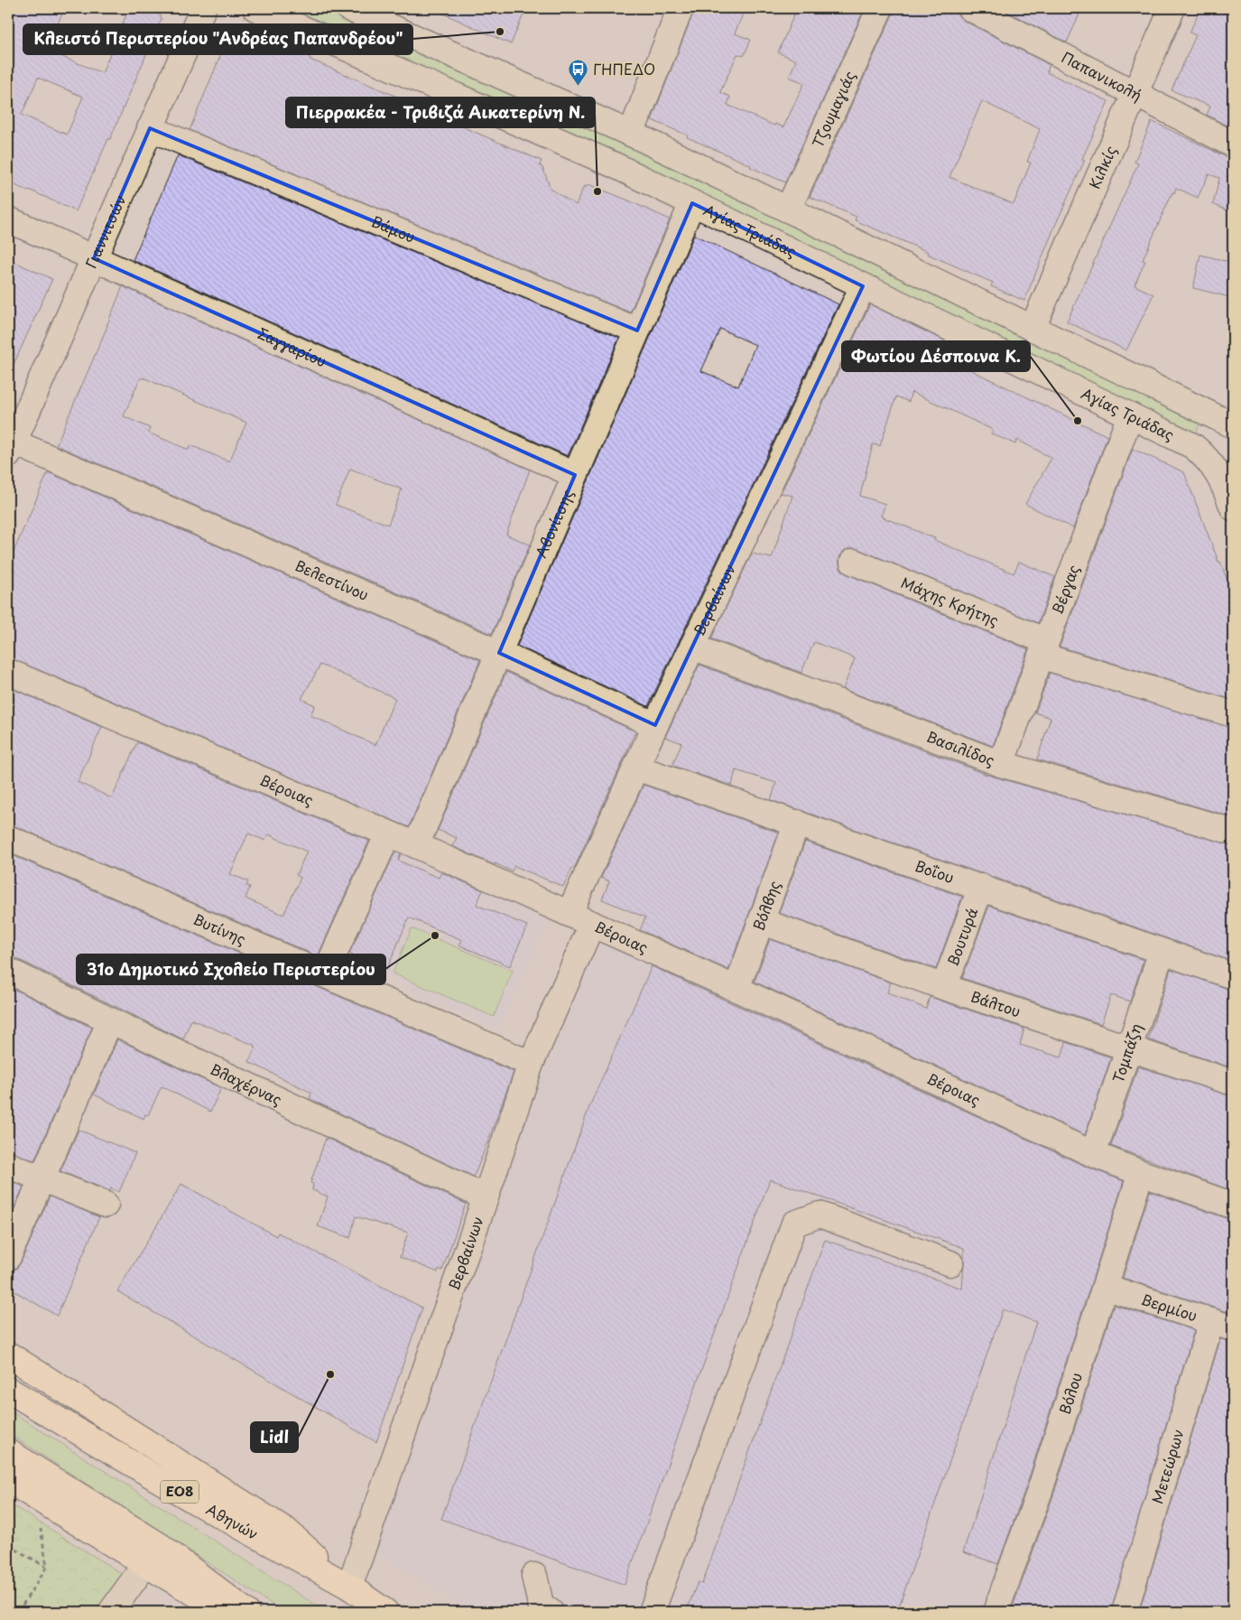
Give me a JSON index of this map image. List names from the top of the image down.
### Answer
{
  "streets": {
    "main road": ["ΕΟ8", "Αθηνών"],
    "street": [
      "Παπανικολή",
      "Τζουμαγιάς",
      "Κιλκίς",
      "Βάμου",
      "Γιαννιτσών",
      "Αγίας Τριάδας",
      "Σαγγαρίου",
      "Αβονίτσης",
      "Βελεστίνου",
      "Βέργας",
      "Βερβαίνων",
      "Μάχης Κρήτης",
      "Βασιλίδος",
      "Βέροιας",
      "Βοΐου",
      "Βόλβης",
      "Βυτίνης",
      "Βουτυρά",
      "Βάλτου",
      "Τομπάζη",
      "Βλαχέρνας",
      "Βερμίου",
      "Βόλου",
      "Μετεώρων"
    ]
  },
  "crossings": [
    ["Παπανικολή", "Κιλκίς"],
    ["Βάμου", "Γιαννιτσών"],
    ["Βάμου", "Αβονίτσης"],
    ["Γιαννιτσών", "Σαγγαρίου"],
    ["Γιαννιτσών", "Βελεστίνου"],
    ["Αγίας Τριάδας", "Αβονίτσης"],
    ["Αγίας Τριάδας", "Βέργας"],
    ["Αγίας Τριάδας", "Βερβαίνων"],
    ["Σαγγαρίου", "Αβονίτσης"],
    ["Αβονίτσης", "Βελεστίνου"],
    ["Αβονίτσης", "Βέροιας"],
    ["Βελεστίνου", "Βερβαίνων"],
    ["Βέργας", "Μάχης Κρήτης"],
    ["Βέργας", "Βασιλίδος"],
    ["Βερβαίνων", "Βασιλίδος"],
    ["Βερβαίνων", "Βέροιας"],
    ["Βερβαίνων", "Βοΐου"],
    ["Βερβαίνων", "Βυτίνης"],
    ["Βερβαίνων", "Βλαχέρνας"],
    ["Βερβαίνων", "Αθηνών"],
    ["Βέροιας", "Βόλβης"],
    ["Βέροιας", "Τομπάζη"],
    ["Βέροιας", "Βόλου"],
    ["Βοΐου", "Βόλβης"],
    ["Βοΐου", "Βουτυρά"],
    ["Βοΐου", "Τομπάζη"],
    ["Βόλβης", "Βάλτου"],
    ["Βουτυρά", "Βάλτου"],
    ["Βάλτου", "Τομπάζη"],
    ["Βερμίου", "Βόλου"],
    ["Βερμίου", "Μετεώρων"]
  ],
  "places": {
    "other": [
      "Κλειστό Περιστερίου \"Ανδρέας Παπανδρέου\"",
      "Πιερρακέα - Τριβιζά Αικατερίνη Ν.",
      "Φωτίου Δέσποινα Κ.",
      "31ο Δημοτικό Σχολείο Περιστερίου",
      "Lidl"
    ],
    "bus stop": ["ΓΗΠΕΔΟ"]
  }
}
